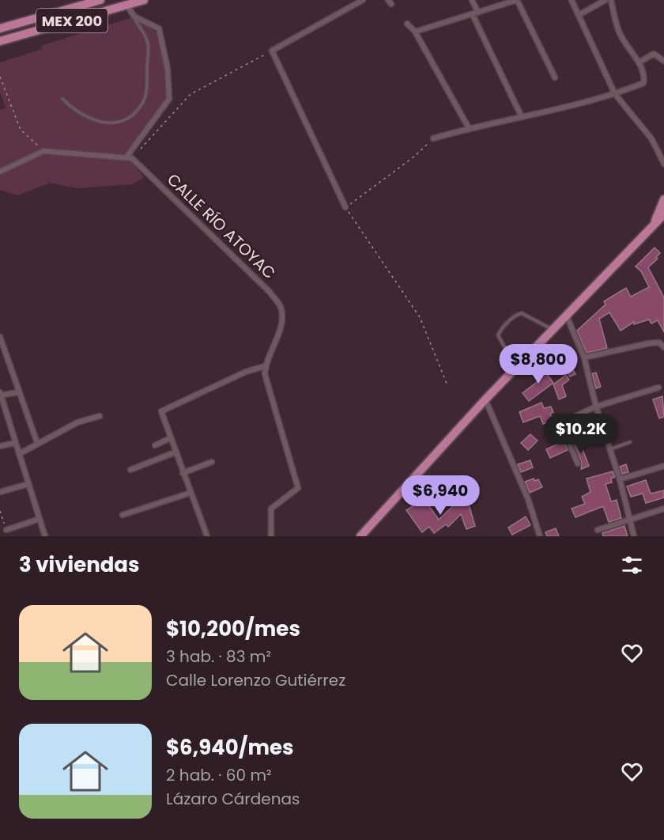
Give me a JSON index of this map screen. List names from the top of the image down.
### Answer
{
  "streets": {
    "main road": ["MEX 200"],
    "street": ["CALLE RÍO ATOYAC"]
  },
  "page": {
    "price": ["$8,800", "$10.2K", "$6,940"],
    "heading": "3 viviendas",
    "list": [
      {
        "name": "$10,200/mes",
        "note": "3 hab. · 83 m² · Calle Lorenzo Gutiérrez"
      },
      {
        "name": "$6,940/mes",
        "note": "2 hab. · 60 m² · Lázaro Cárdenas"
      }
    ]
  }
}
